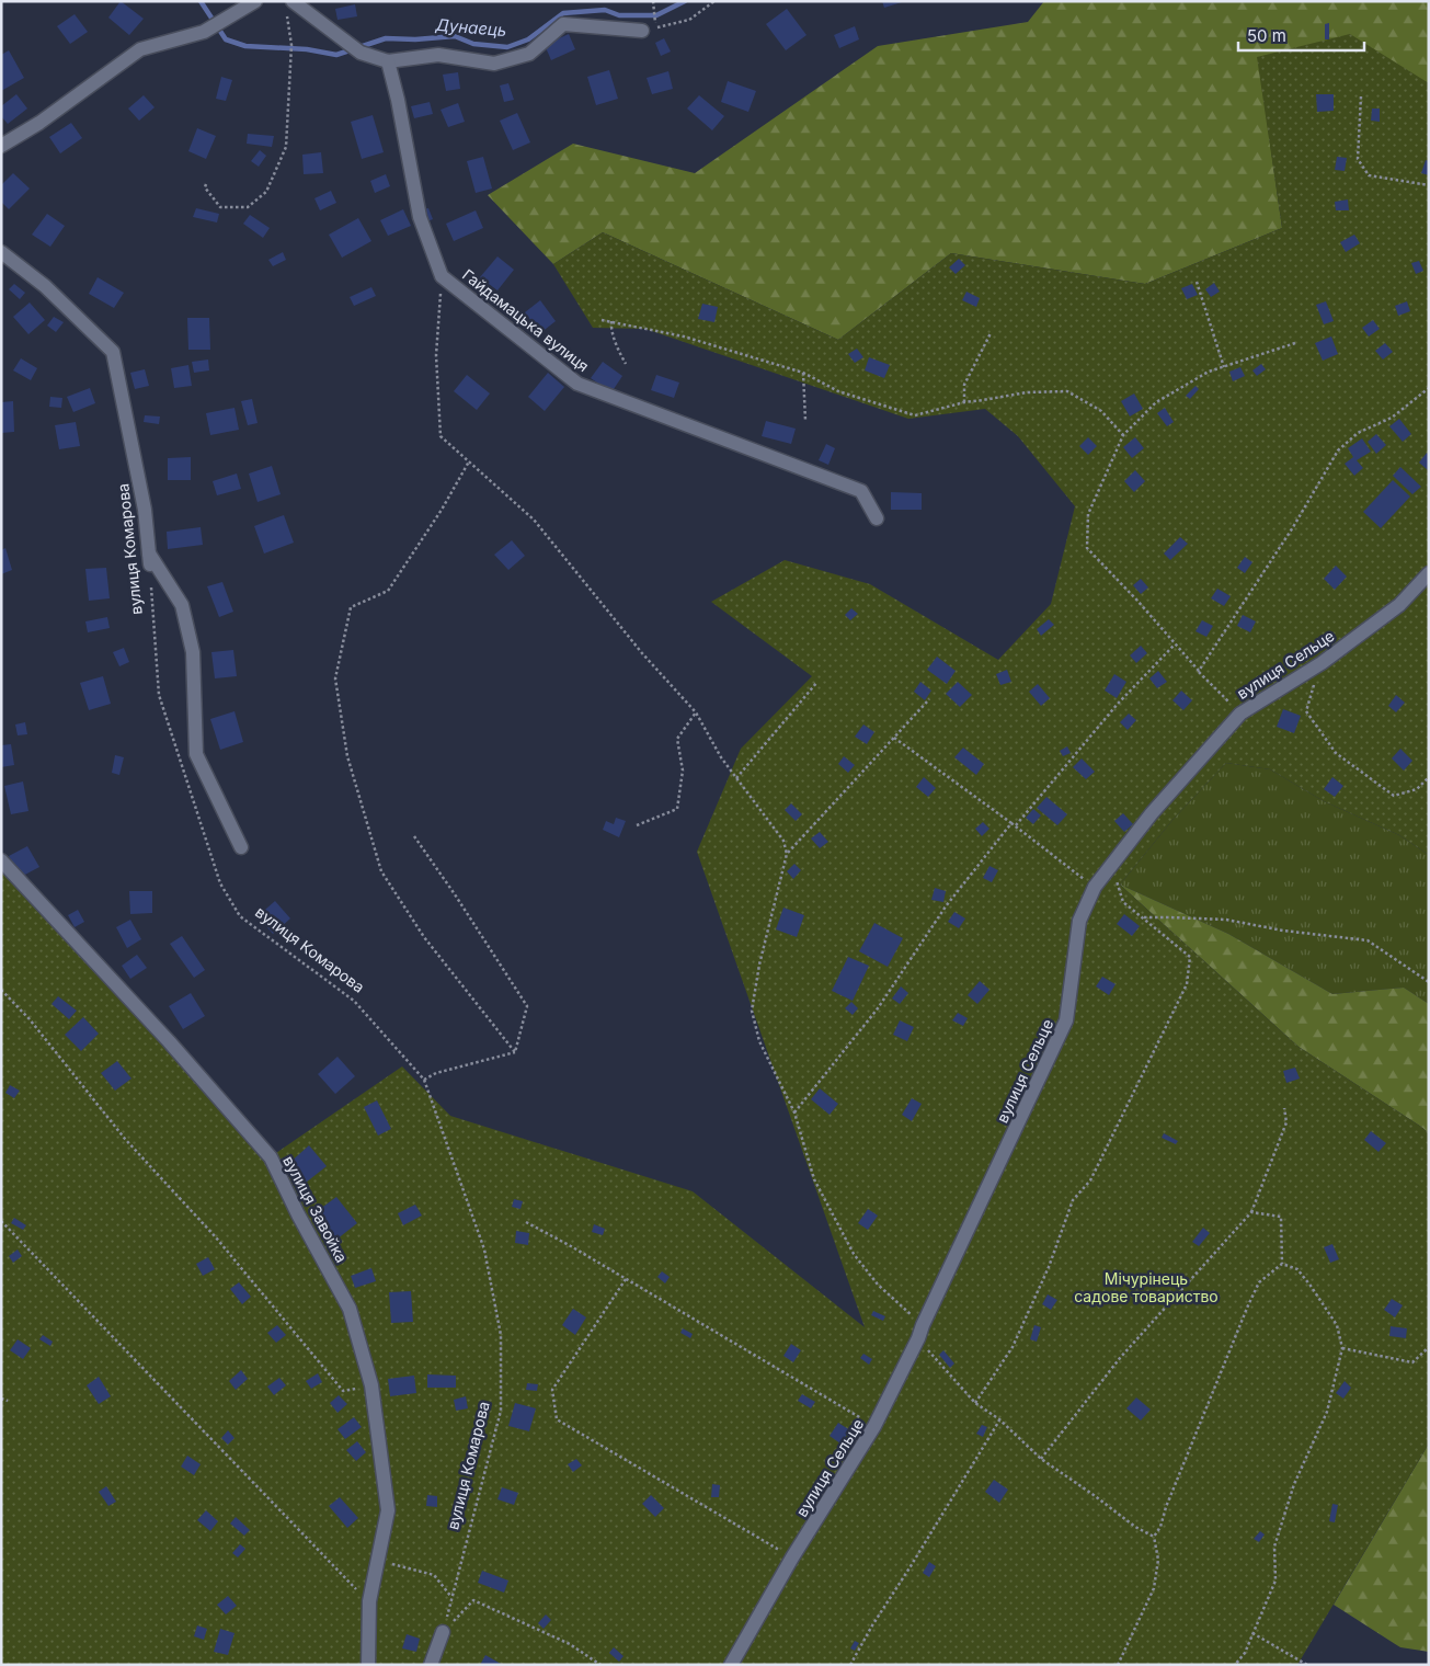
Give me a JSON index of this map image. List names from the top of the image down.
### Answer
{
  "streets": {
    "street": [
      "Гайдамацька вулиця",
      "вулиця Комарова",
      "вулиця Сельце",
      "вулиця Завойка"
    ]
  },
  "water": ["Дунаець"],
  "parks": ["Мічурінець садове товариство"],
  "scale_bar": "50 m"
}
